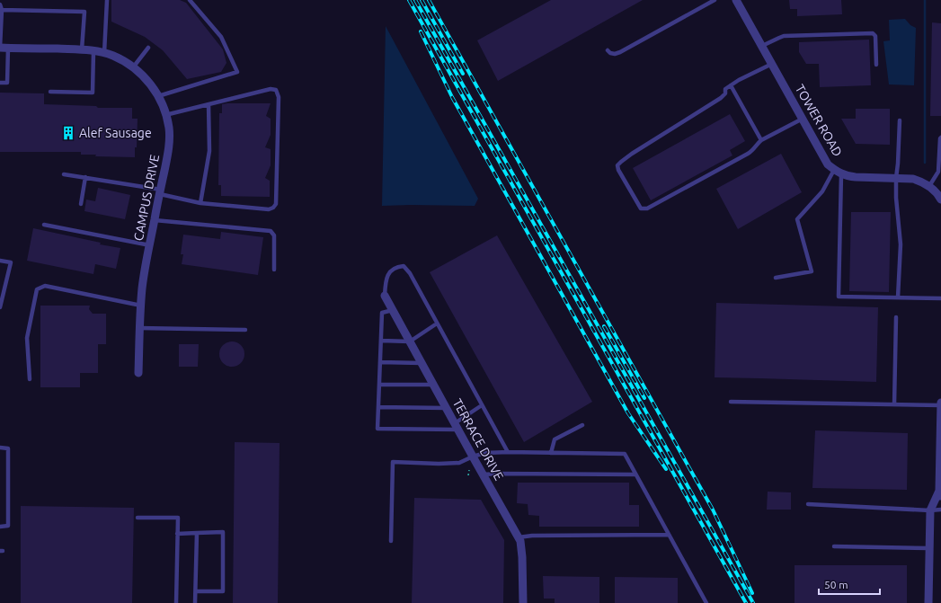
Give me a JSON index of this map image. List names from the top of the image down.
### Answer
{
  "streets": {
    "street": ["TOWER ROAD", "CAMPUS DRIVE", "TERRACE DRIVE"]
  },
  "places": {
    "building": ["Alef Sausage"]
  },
  "scale_bar": "50 m"
}
